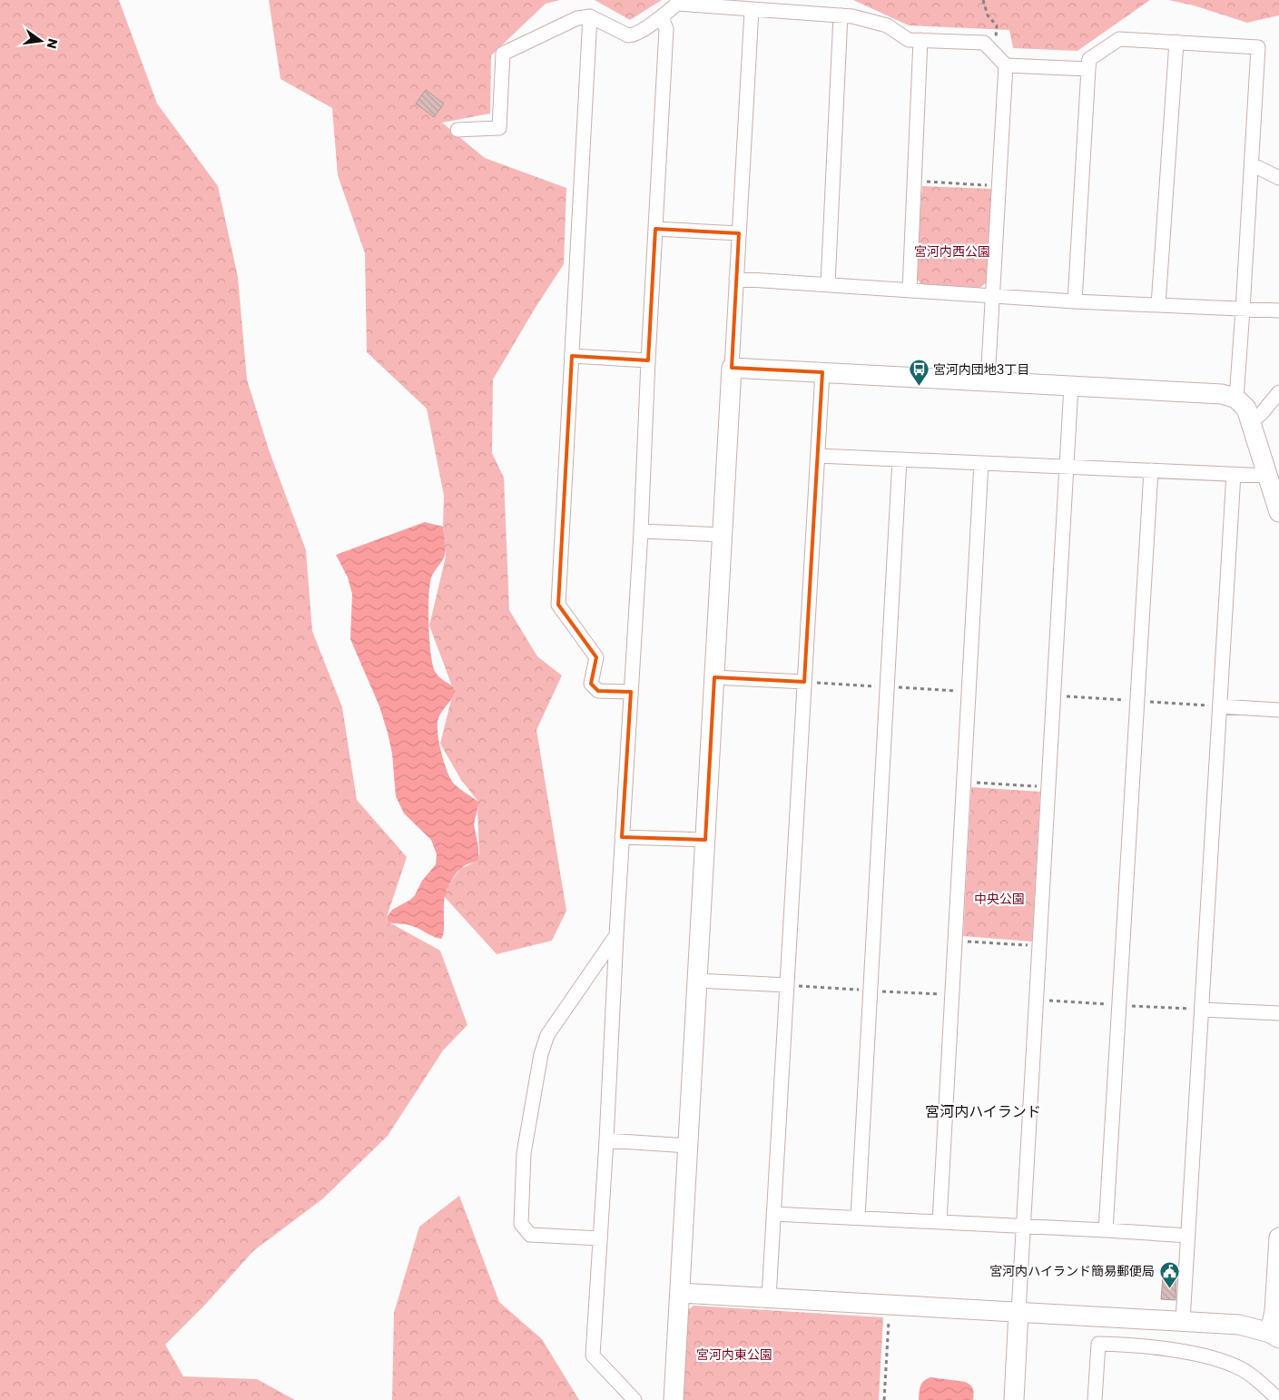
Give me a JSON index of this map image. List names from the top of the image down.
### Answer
{
  "districts": ["宮河内ハイランド"],
  "parks": ["宮河内西公園", "中央公園", "宮河内東公園"],
  "places": {
    "bus stop": ["宮河内団地3丁目"],
    "public building": ["宮河内ハイランド簡易郵便局"]
  },
  "north": "right"
}
